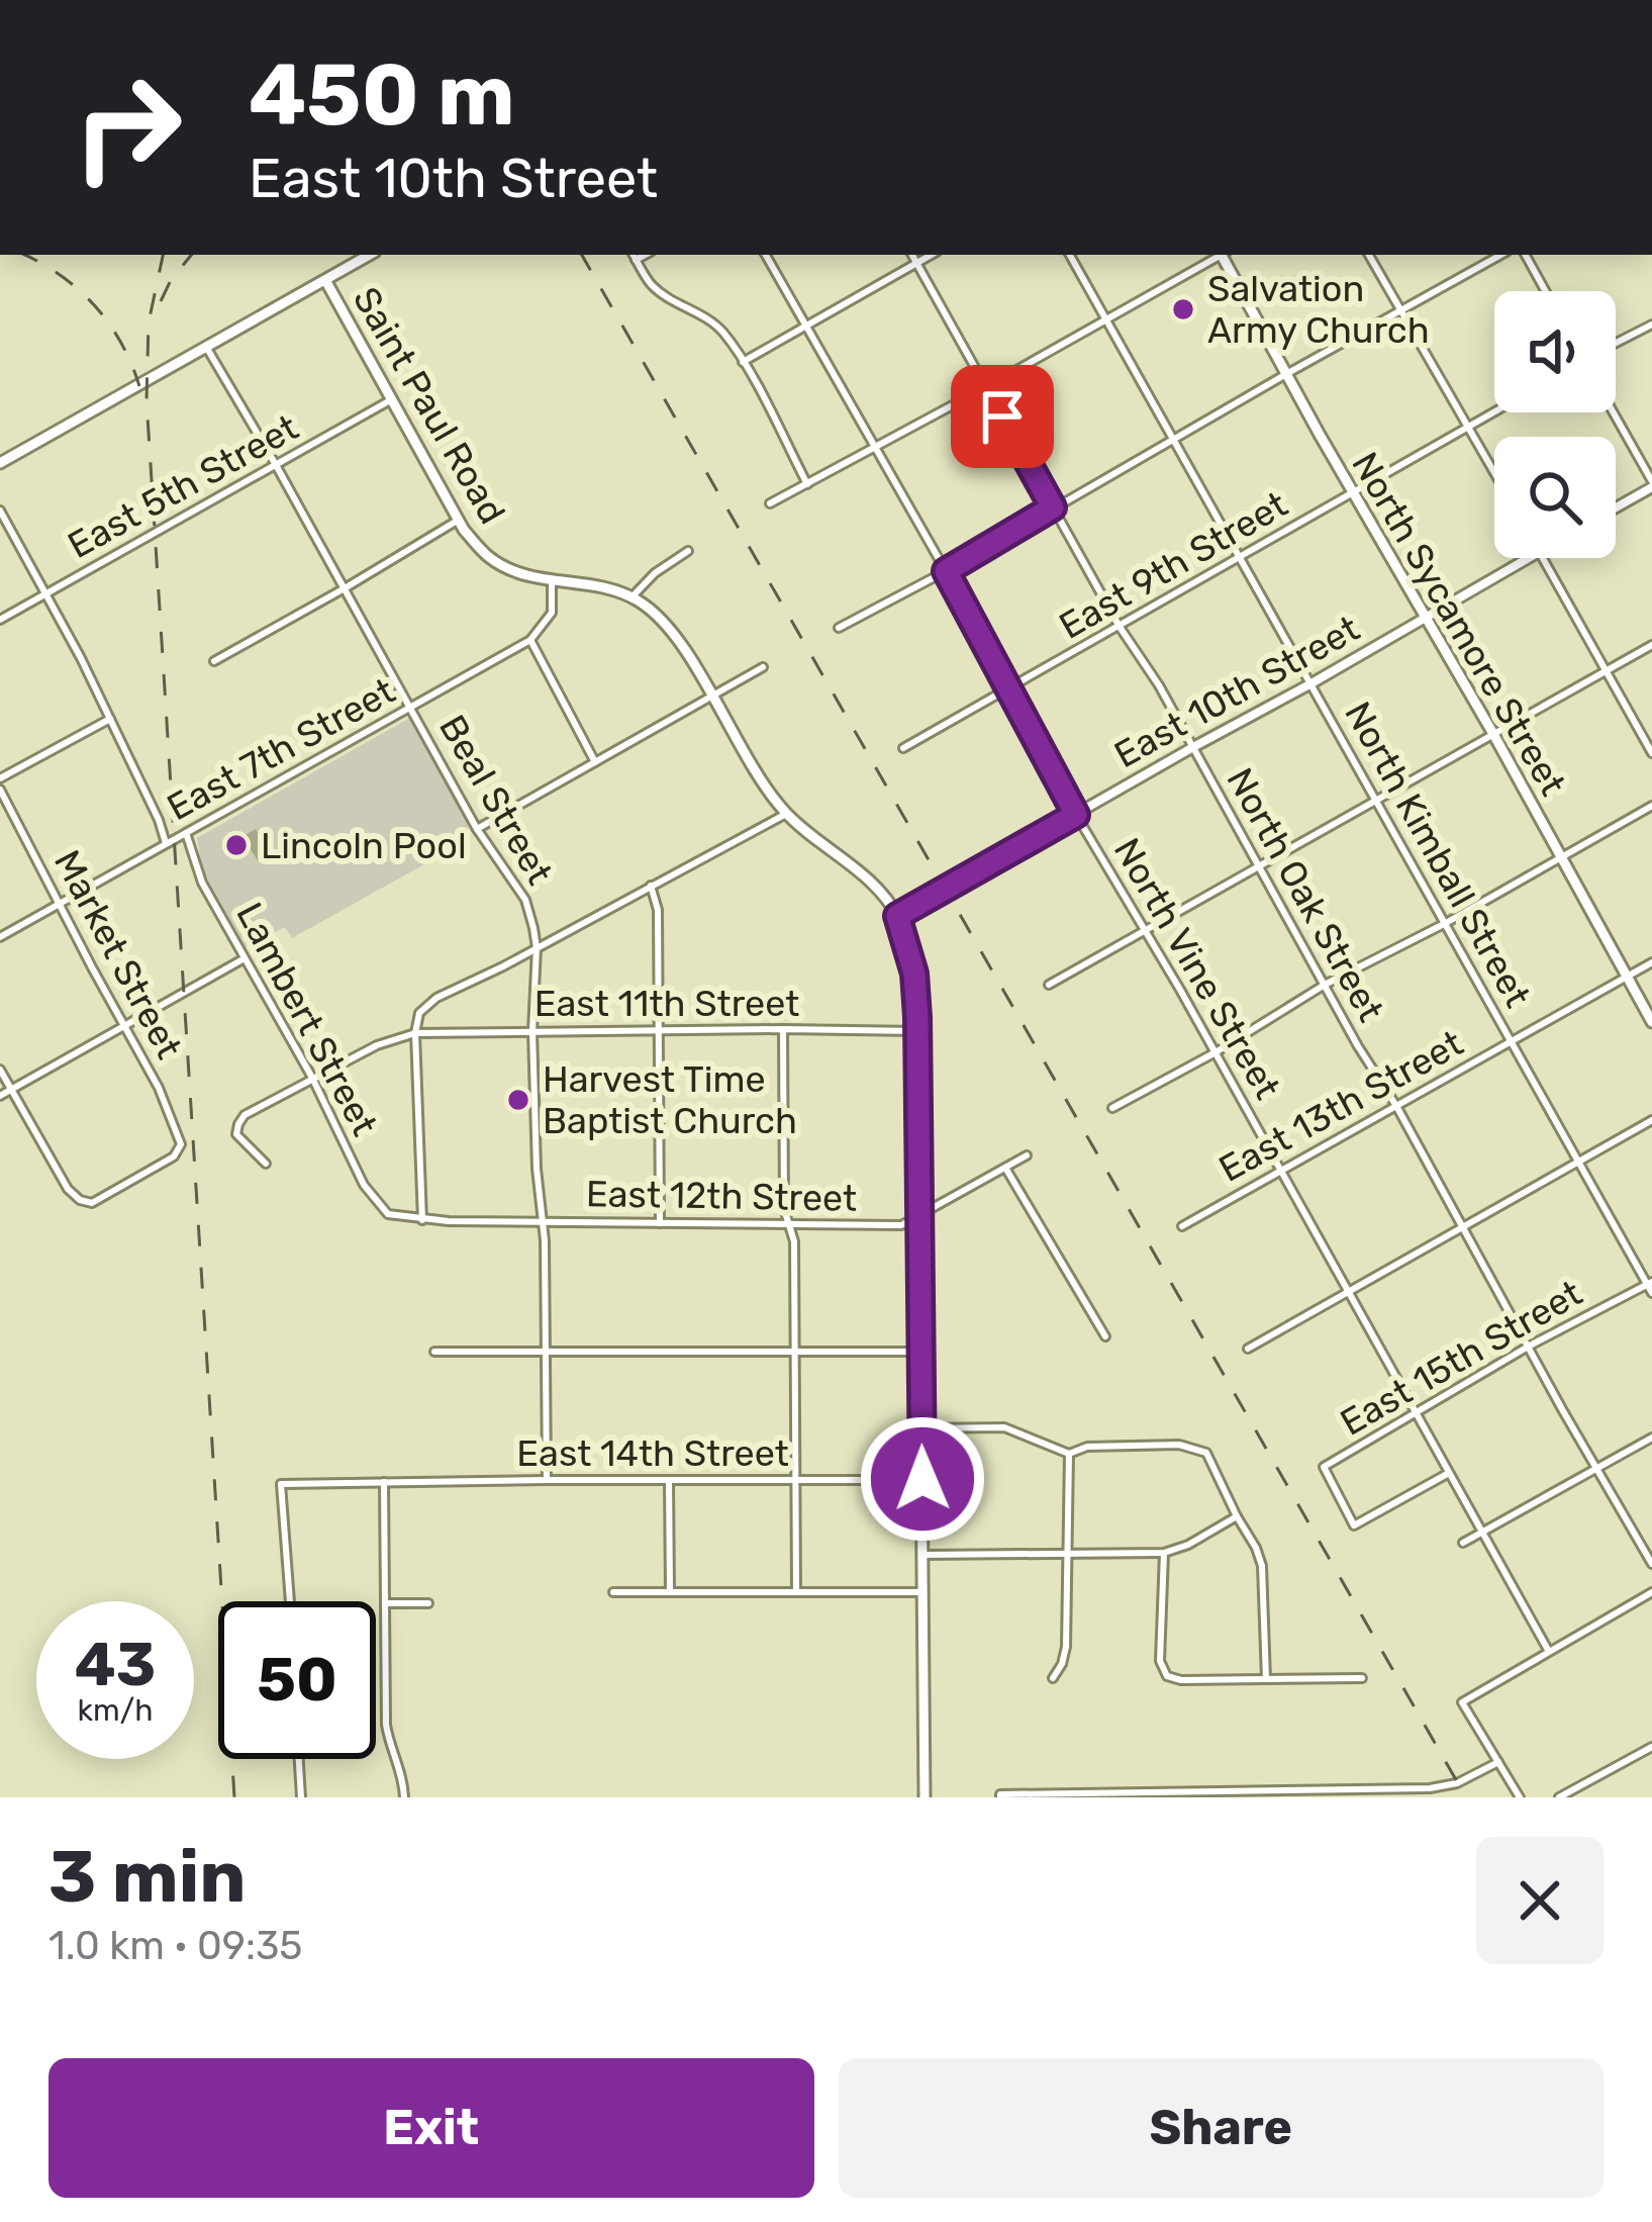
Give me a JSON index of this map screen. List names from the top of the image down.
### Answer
{
  "streets": {
    "main road": ["Saint Paul Road", "North Sycamore Street"],
    "street": [
      "East 5th Street",
      "East 9th Street",
      "East 10th Street",
      "East 7th Street",
      "Beal Street",
      "North Kimball Street",
      "North Oak Street",
      "Market Street",
      "North Vine Street",
      "East 11th Street",
      "Lambert Street",
      "East 13th Street",
      "East 12th Street",
      "East 15th Street",
      "East 14th Street"
    ]
  },
  "crossings": [
    ["Saint Paul Road", "East 5th Street"],
    ["East 5th Street", "Beal Street"],
    ["East 9th Street", "North Sycamore Street"],
    ["East 9th Street", "North Kimball Street"],
    ["East 9th Street", "North Oak Street"],
    ["East 9th Street", "North Vine Street"],
    ["North Sycamore Street", "East 10th Street"],
    ["North Sycamore Street", "East 13th Street"],
    ["East 10th Street", "North Kimball Street"],
    ["East 10th Street", "North Oak Street"],
    ["East 10th Street", "North Vine Street"],
    ["East 7th Street", "Beal Street"],
    ["East 7th Street", "Market Street"],
    ["East 7th Street", "Lambert Street"],
    ["Beal Street", "East 11th Street"],
    ["Beal Street", "East 12th Street"],
    ["Beal Street", "East 14th Street"],
    ["North Kimball Street", "East 13th Street"],
    ["North Kimball Street", "East 15th Street"],
    ["North Oak Street", "East 13th Street"],
    ["North Oak Street", "East 15th Street"],
    ["North Vine Street", "East 13th Street"],
    ["North Vine Street", "East 15th Street"],
    ["Lambert Street", "East 12th Street"]
  ],
  "places": ["Salvation Army Church", "Lincoln Pool", "Harvest Time Baptist Church"],
  "page": {
    "turn": ["450 m", "East 10th Street"],
    "speed": "43 km/h",
    "limit": "50",
    "heading": ["3 min", "1.0 km · 09:35"],
    "buttons": ["Exit", "Share"]
  }
}
